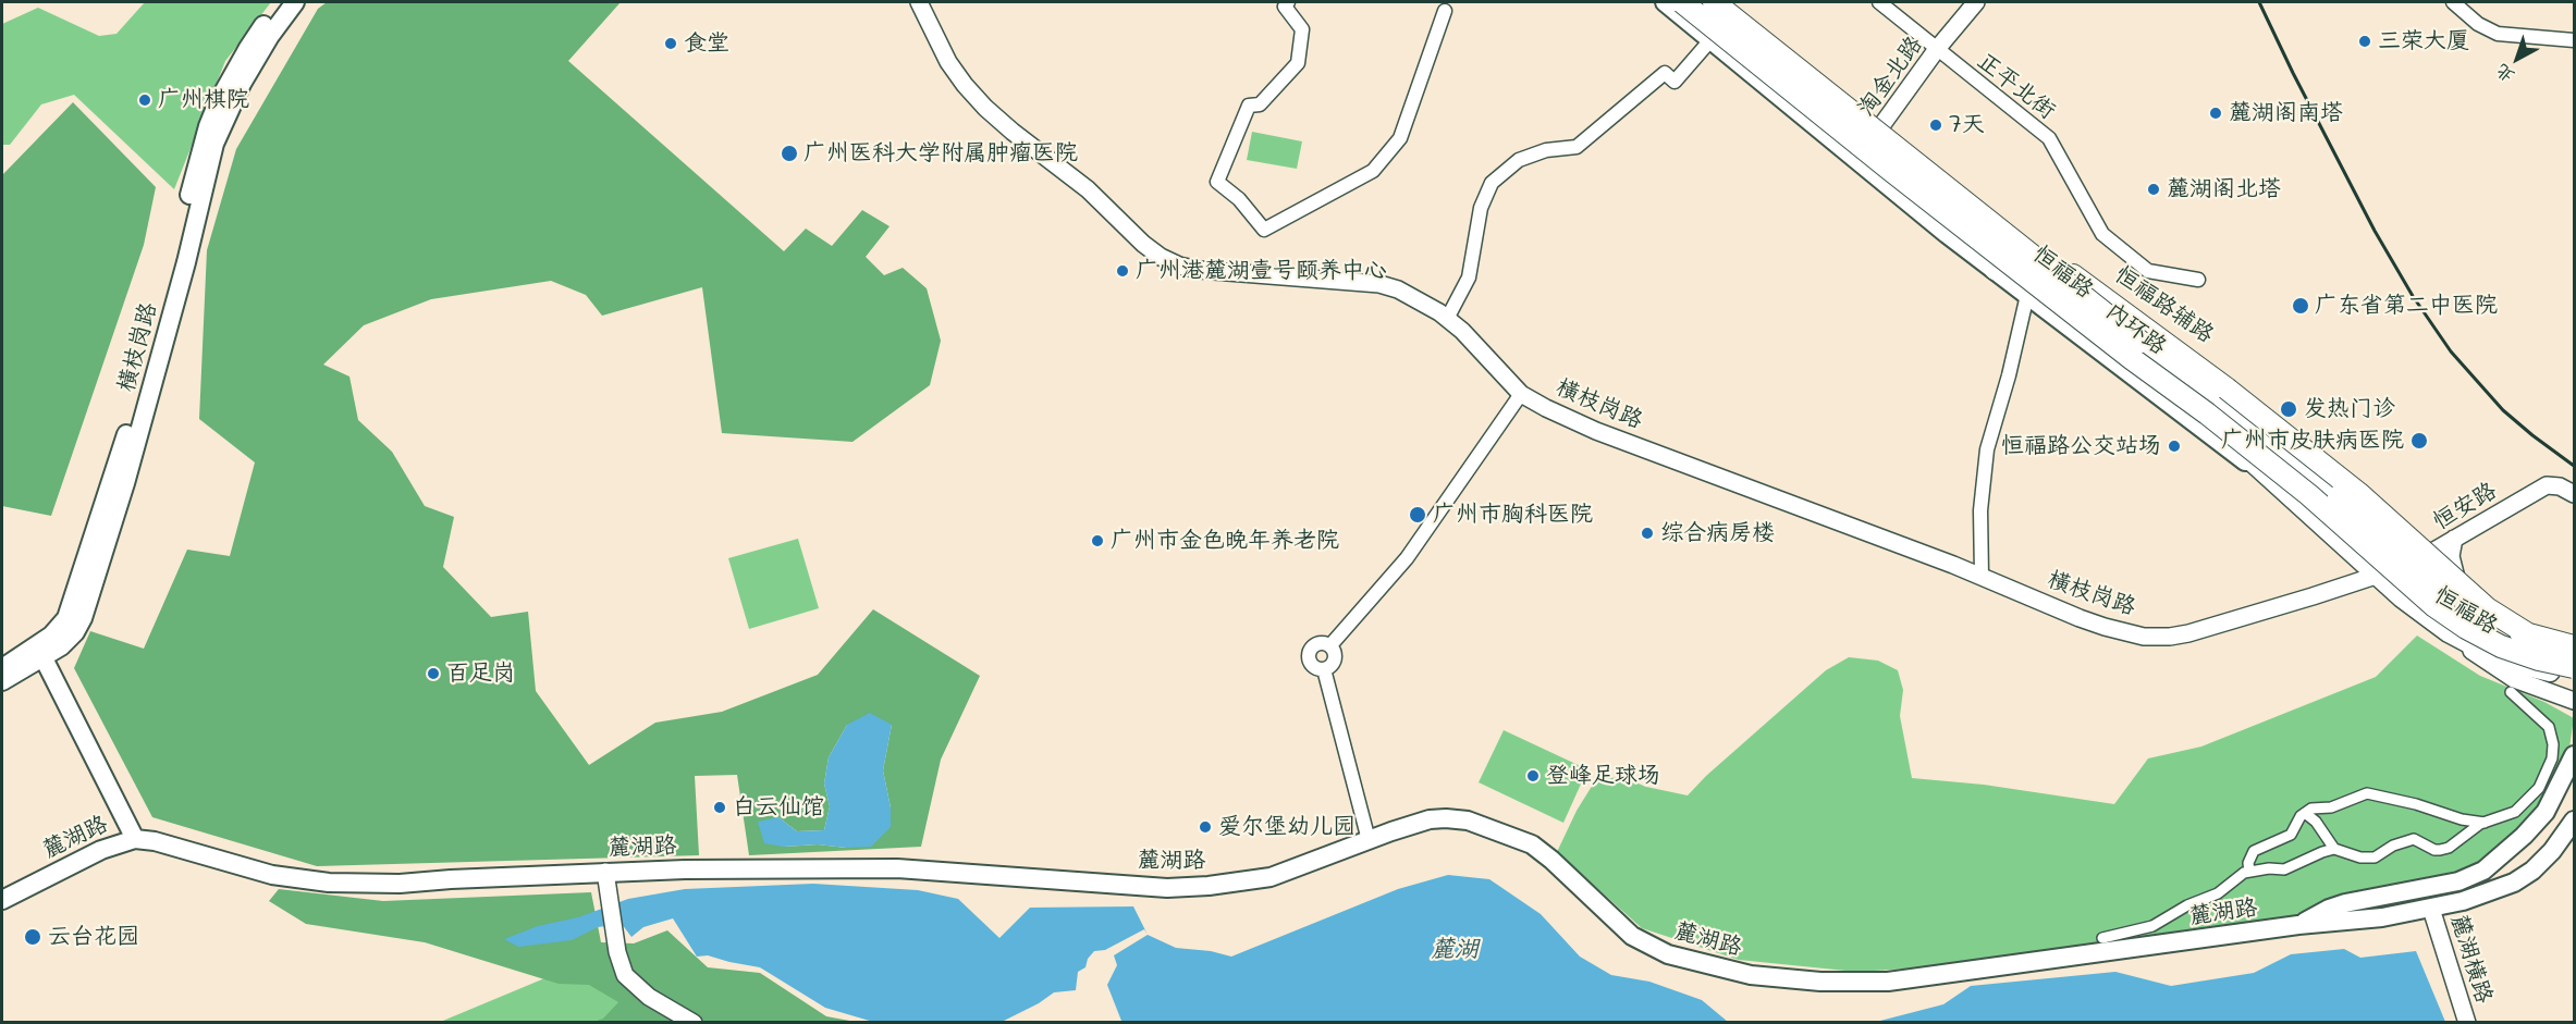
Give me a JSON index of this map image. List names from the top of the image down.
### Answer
{
  "streets": {
    "highway": ["内环路"],
    "main road": [
      "恒福路",
      "恒福路辅路",
      "横枝岗路",
      "麓湖路"
    ],
    "street": [
      "淘金北路",
      "正平北街",
      "恒安路",
      "麓湖横路"
    ]
  },
  "crossings": [
    ["淘金北路", "正平北街"],
    ["淘金北路", "恒福路"],
    ["淘金北路", "恒福路辅路"],
    ["恒福路", "恒福路辅路"],
    ["恒福路", "内环路"],
    ["恒福路", "横枝岗路"],
    ["恒福路", "恒安路"],
    ["恒福路辅路", "恒安路"],
    ["横枝岗路", "恒安路"],
    ["麓湖路", "麓湖横路"]
  ],
  "water": ["麓湖"],
  "places": [
    "三荣大厦",
    "食堂",
    "广州棋院",
    "麓湖阁南塔",
    "7天",
    "广州医科大学附属肿瘤医院",
    "麓湖阁北塔",
    "广州港麓湖壹号颐养中心",
    "广东省第二中医院",
    "发热门诊",
    "广州市皮肤病医院",
    "恒福路公交站场",
    "广州市胸科医院",
    "综合病房楼",
    "广州市金色晚年养老院",
    "百足岗",
    "登峰足球场",
    "白云仙馆",
    "爱尔堡幼儿园",
    "云台花园"
  ],
  "north": "bottom left"
}
